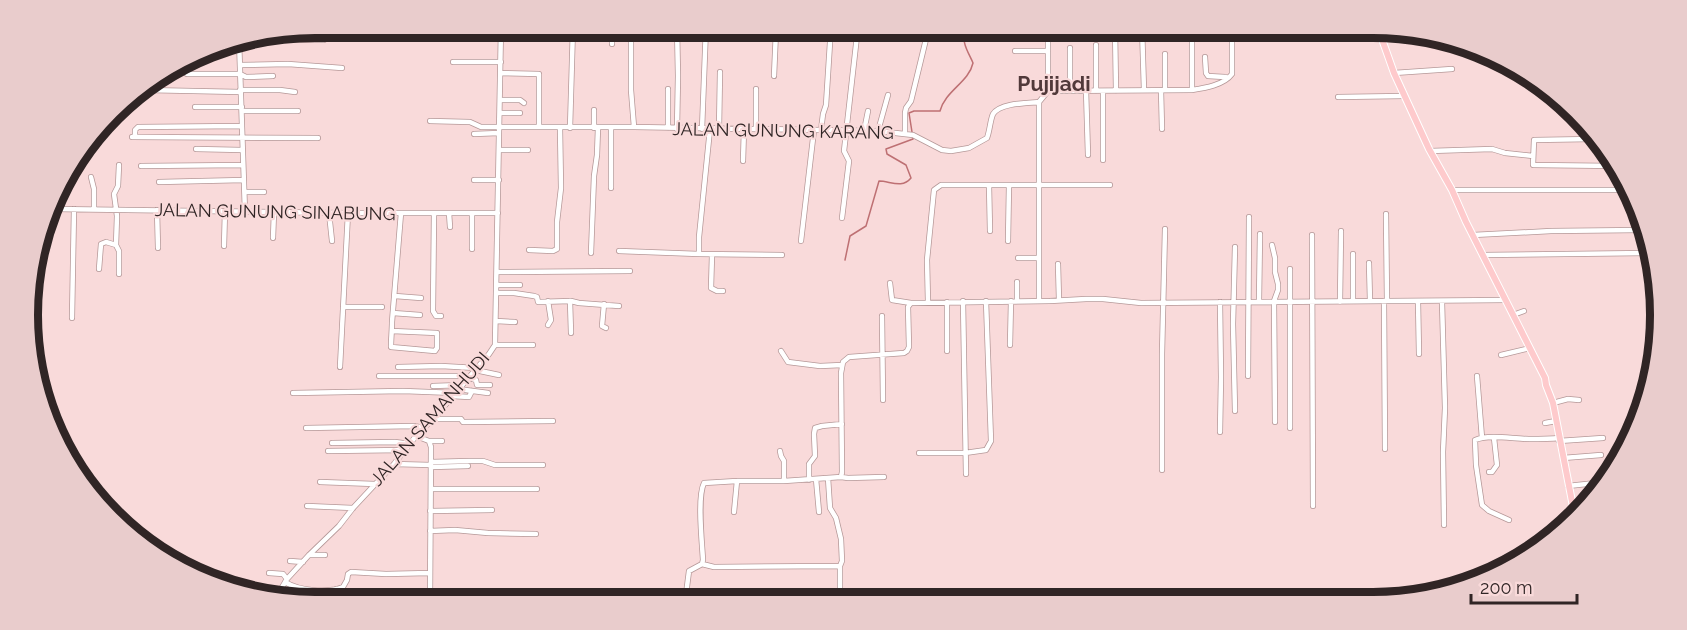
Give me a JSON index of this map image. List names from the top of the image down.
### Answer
{
  "streets": {
    "street": ["JALAN GUNUNG KARANG", "JALAN GUNUNG SINABUNG", "JALAN SAMANHUDI"]
  },
  "crossings": [
    ["JALAN GUNUNG KARANG", "JALAN SAMANHUDI"],
    ["JALAN GUNUNG SINABUNG", "JALAN SAMANHUDI"]
  ],
  "districts": ["Pujijadi"],
  "scale_bar": "200 m"
}
